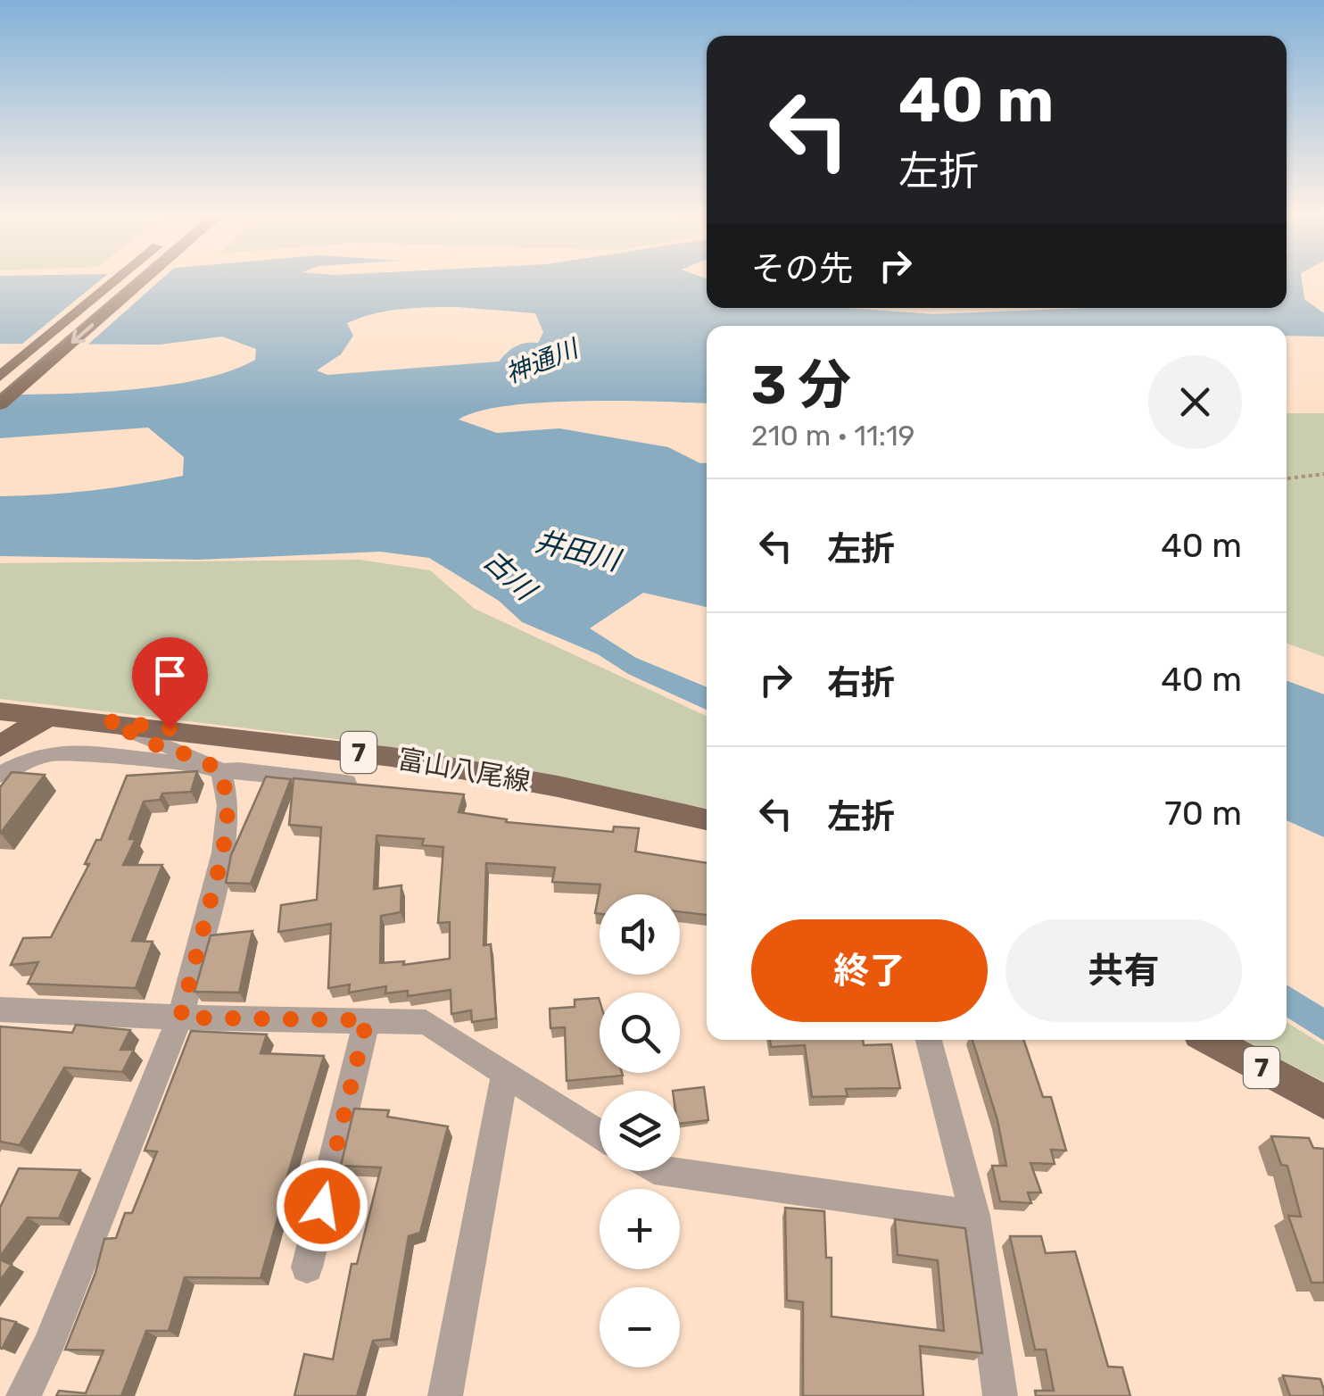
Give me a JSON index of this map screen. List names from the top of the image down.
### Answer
{
  "streets": {
    "main road": ["7", "富山八尾線"]
  },
  "water": ["神通川", "井田川", "古川"],
  "page": {
    "turn": ["40 m", "左折"],
    "then": "その先",
    "heading": ["3 分", "210 m · 11:19"],
    "list": [
      {
        "name": "左折",
        "value": "40 m"
      },
      {
        "name": "右折",
        "value": "40 m"
      },
      {
        "name": "左折",
        "value": "70 m"
      }
    ],
    "map_buttons": ["+", "−"],
    "buttons": ["終了", "共有"]
  }
}
